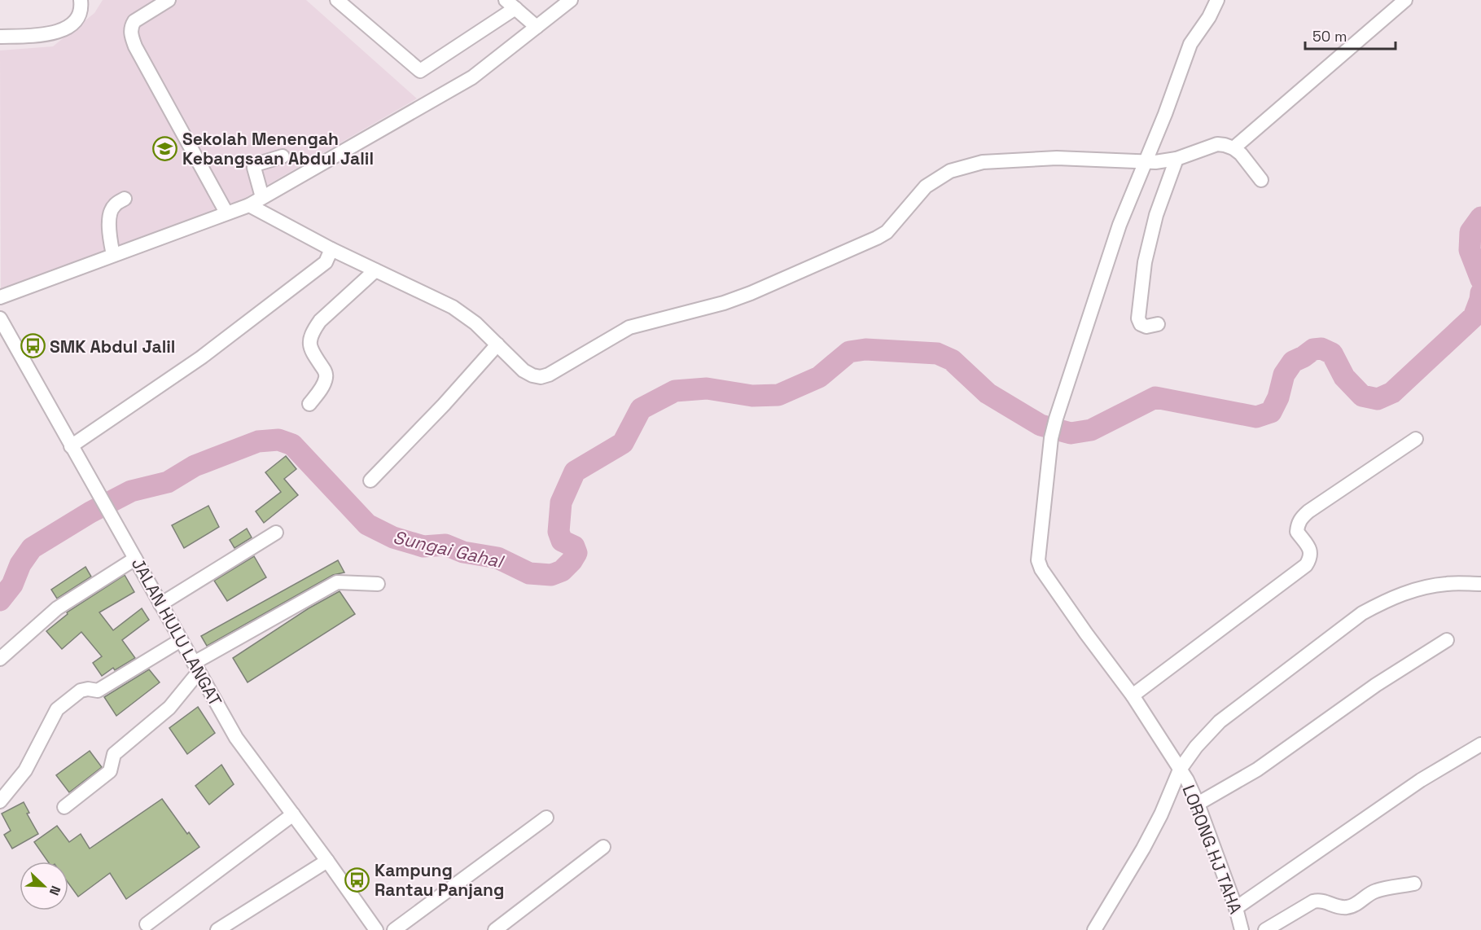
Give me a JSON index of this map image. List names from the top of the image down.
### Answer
{
  "streets": {
    "street": ["JALAN HULU LANGAT", "LORONG HJ TAHA"]
  },
  "water": ["Sungai Gahal"],
  "places": {
    "school or university": ["Sekolah Menengah Kebangsaan Abdul Jalil"],
    "bus stop": ["SMK Abdul Jalil", "Kampung Rantau Panjang"]
  },
  "scale_bar": "50 m",
  "north": "bottom right"
}
